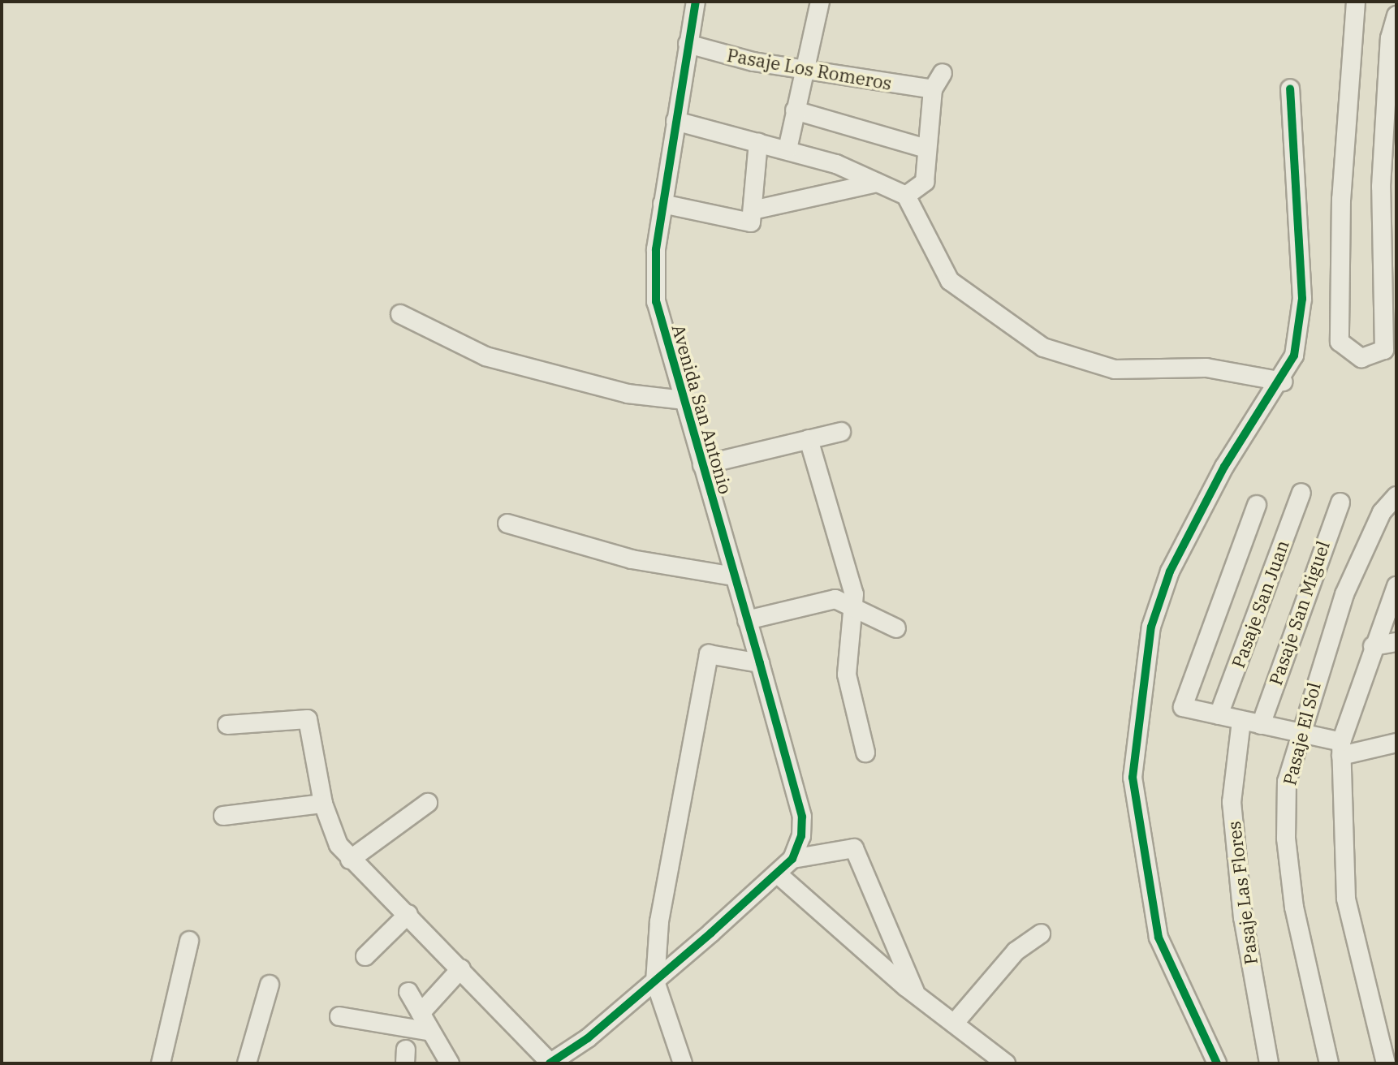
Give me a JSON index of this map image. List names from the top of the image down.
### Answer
{
  "streets": {
    "street": [
      "Pasaje Los Romeros",
      "Avenida San Antonio",
      "Pasaje San Juan",
      "Pasaje San Miguel",
      "Pasaje El Sol",
      "Pasaje Las Flores"
    ]
  },
  "crossings": [
    ["Pasaje Los Romeros", "Avenida San Antonio"]
  ]
}
